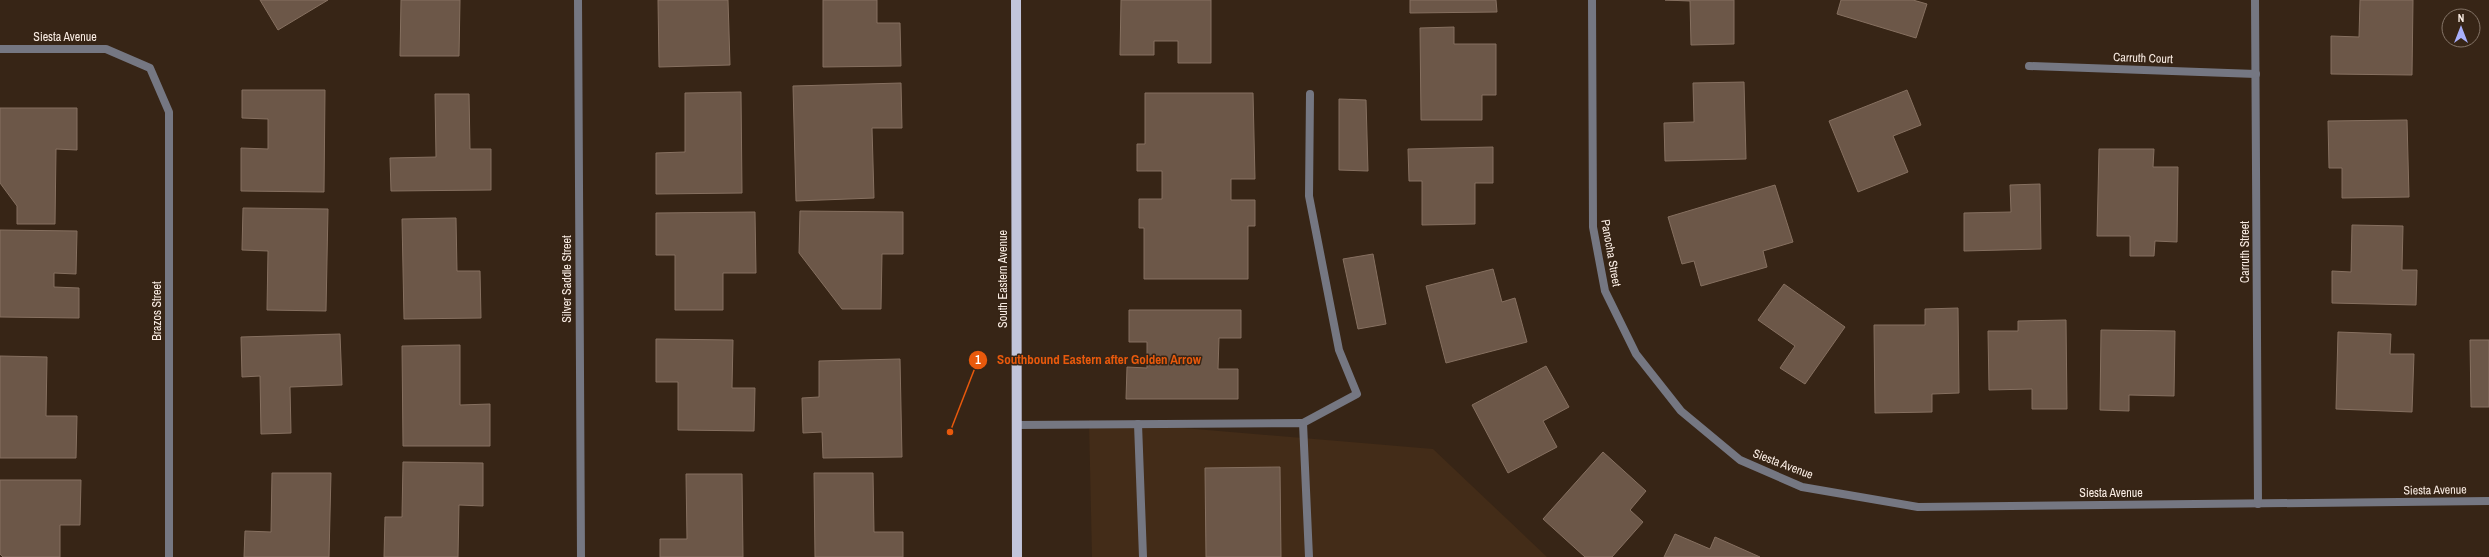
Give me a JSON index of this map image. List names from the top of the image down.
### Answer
{
  "streets": {
    "main road": ["South Eastern Avenue"],
    "street": [
      "Siesta Avenue",
      "Carruth Court",
      "Carruth Street",
      "Panocha Street",
      "Silver Saddle Street",
      "Brazos Street"
    ]
  },
  "crossings": [
    ["Siesta Avenue", "Carruth Street"],
    ["Siesta Avenue", "Panocha Street"],
    ["Siesta Avenue", "Brazos Street"],
    ["Carruth Court", "Carruth Street"]
  ],
  "places": ["Southbound Eastern after Golden Arrow"],
  "north": "top"
}
